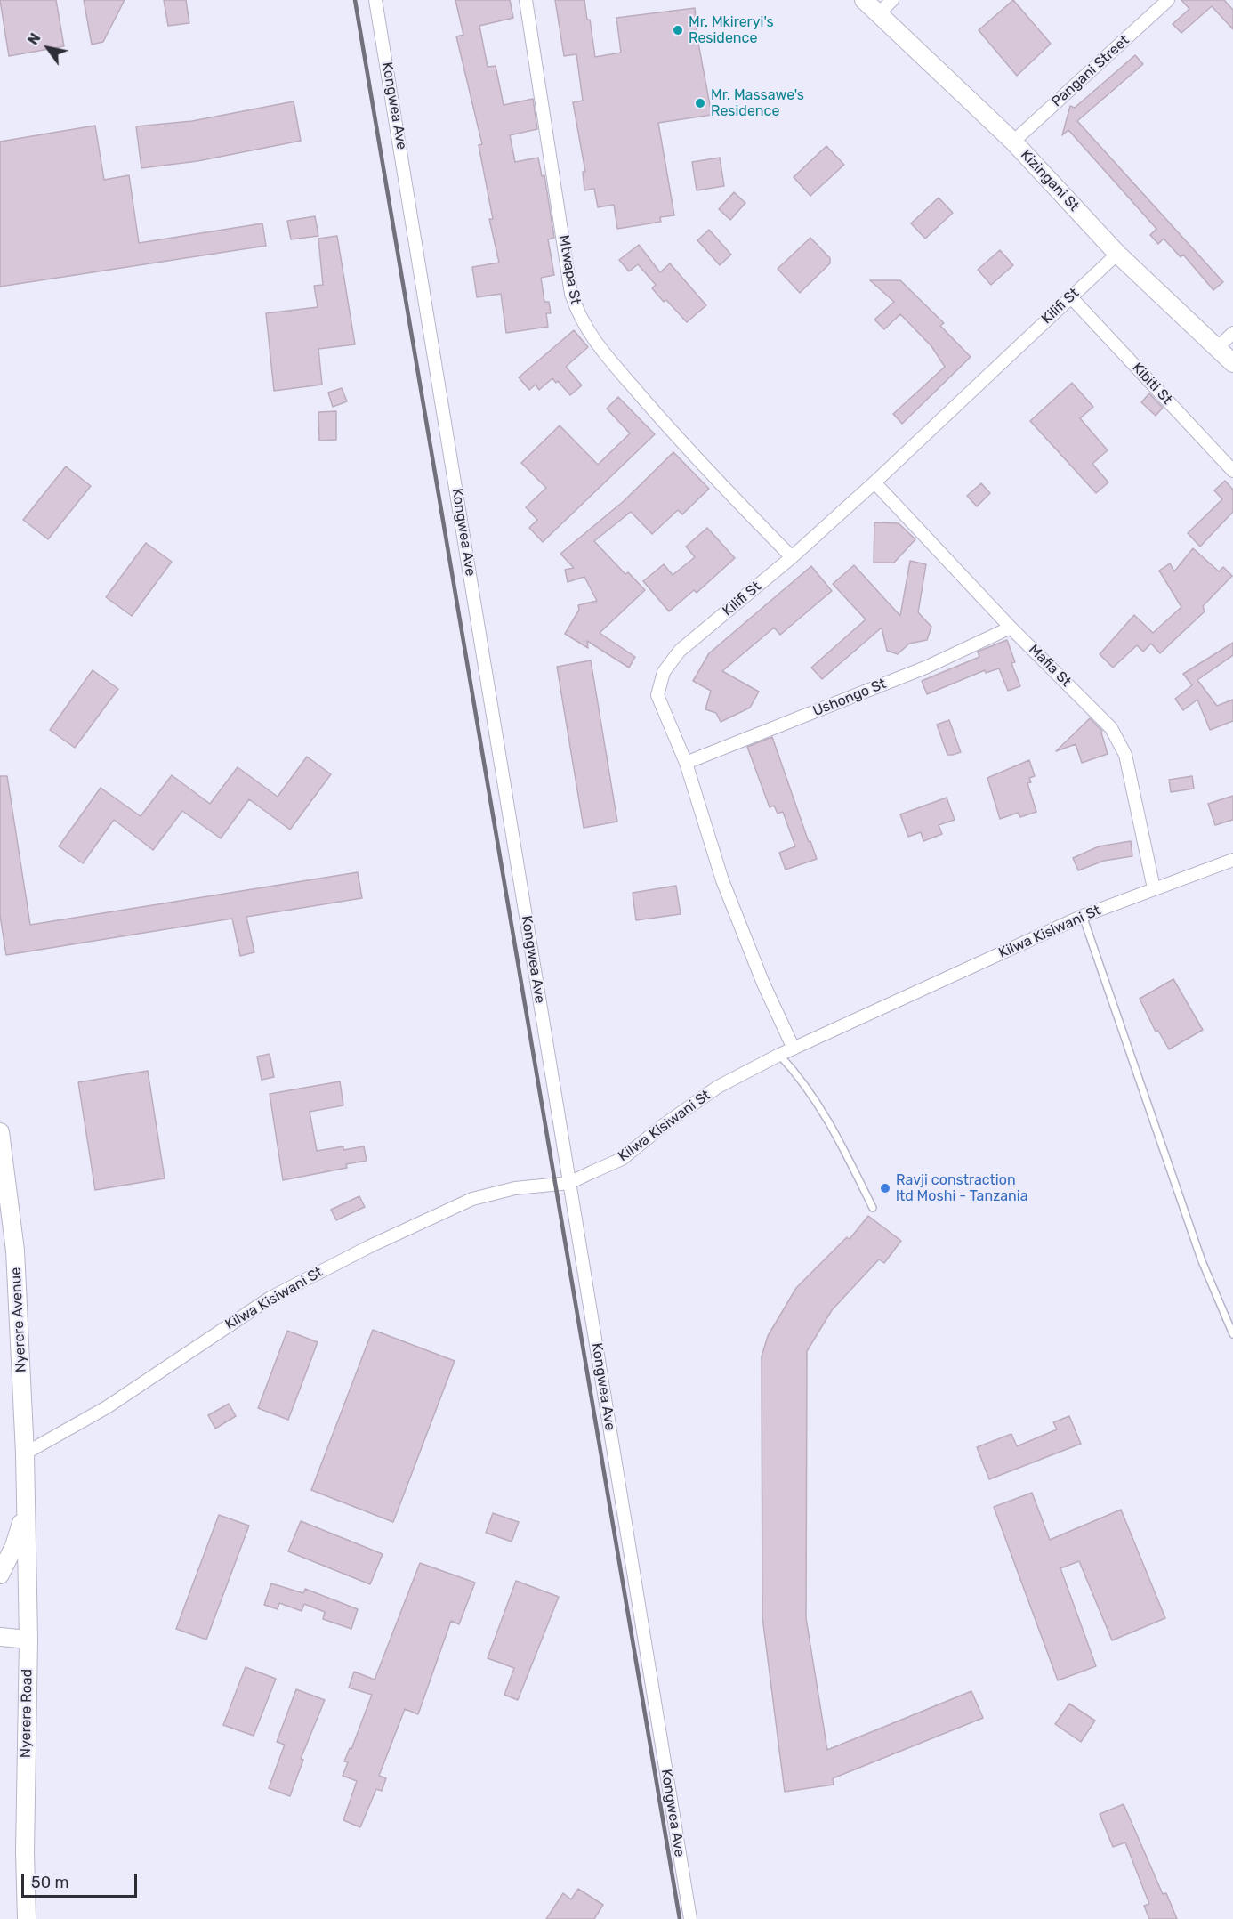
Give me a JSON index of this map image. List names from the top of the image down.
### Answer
{
  "streets": {
    "street": [
      "Pangani Street",
      "Kongwea Ave",
      "Kizingani St",
      "Mtwapa St",
      "Kilifi St",
      "Kibiti St",
      "Mafia St",
      "Ushongo St",
      "Kilwa Kisiwani St",
      "Nyerere Avenue",
      "Nyerere Road"
    ]
  },
  "crossings": [
    ["Pangani Street", "Kizingani St"],
    ["Kongwea Ave", "Kilwa Kisiwani St"],
    ["Kizingani St", "Kilifi St"],
    ["Mtwapa St", "Kilifi St"],
    ["Kilifi St", "Kibiti St"],
    ["Kilifi St", "Mafia St"],
    ["Kilifi St", "Ushongo St"],
    ["Kilifi St", "Kilwa Kisiwani St"],
    ["Mafia St", "Ushongo St"],
    ["Mafia St", "Kilwa Kisiwani St"],
    ["Kilwa Kisiwani St", "Nyerere Avenue"],
    ["Nyerere Avenue", "Nyerere Road"]
  ],
  "places": ["Mr. Mkireryi's Residence", "Mr. Massawe's Residence", "Ravji constraction ltd Moshi - Tanzania"],
  "scale_bar": "50 m",
  "north": "top left"
}
